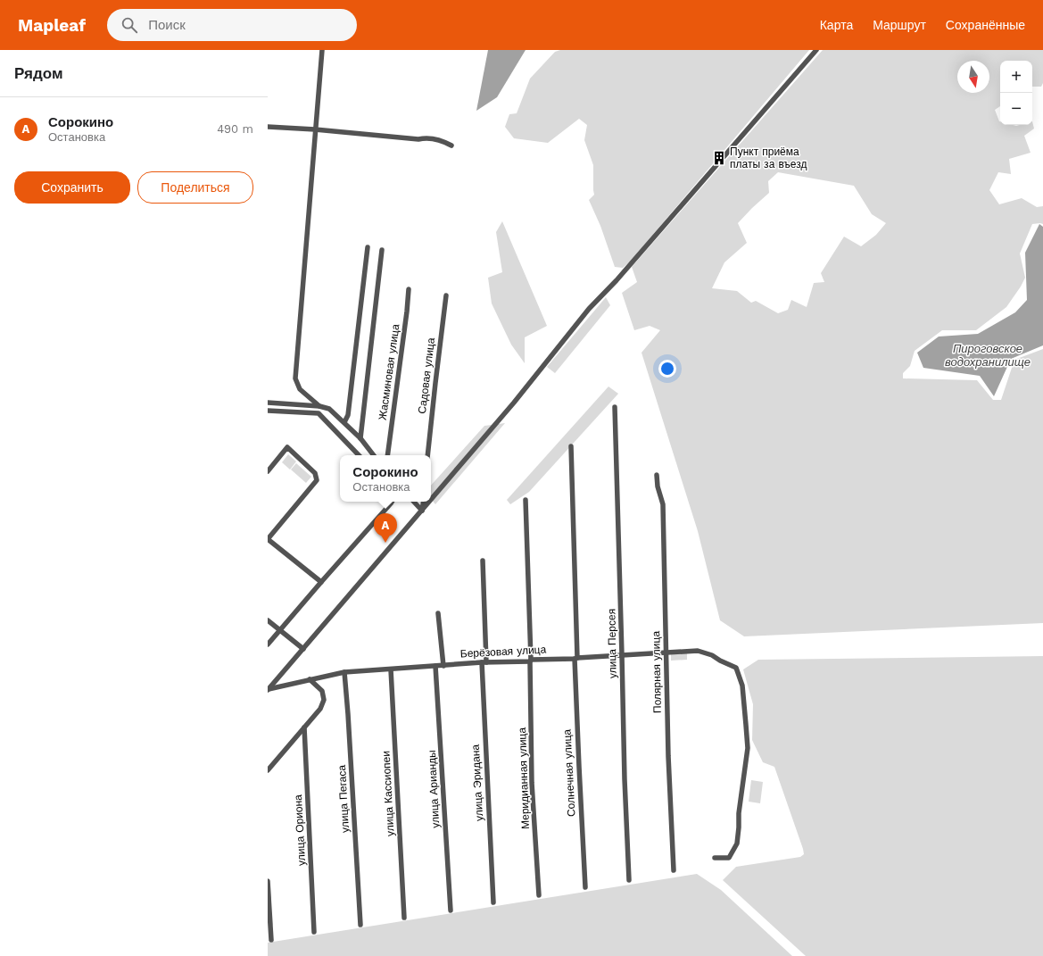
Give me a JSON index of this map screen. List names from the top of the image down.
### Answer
{
  "streets": {
    "street": [
      "Жасминовая улица",
      "Садовая улица",
      "улица Персея",
      "Берёзовая улица",
      "Полярная улица",
      "Солнечная улица",
      "Меридианная улица",
      "улица Эридана",
      "улица Арианды",
      "улица Кассиопеи",
      "улица Пегаса",
      "улица Ориона"
    ]
  },
  "crossings": [
    ["улица Персея", "Берёзовая улица"],
    ["Берёзовая улица", "Полярная улица"],
    ["Берёзовая улица", "Солнечная улица"],
    ["Берёзовая улица", "Меридианная улица"],
    ["Берёзовая улица", "улица Эридана"],
    ["Берёзовая улица", "улица Арианды"],
    ["Берёзовая улица", "улица Кассиопеи"],
    ["Берёзовая улица", "улица Пегаса"]
  ],
  "water": ["Пироговское водохранилище"],
  "places": {
    "building": ["Пункт приёма платы за въезд"]
  },
  "north": "bottom",
  "page": {
    "header": "Mapleaf",
    "search": "Поиск",
    "nav": ["Карта", "Маршрут", "Сохранённые"],
    "heading": "Рядом",
    "map_buttons": ["+", "−"],
    "list": [
      {
        "mark": "A",
        "name": "Сорокино",
        "note": "Остановка",
        "value": "490 m"
      }
    ],
    "buttons": ["Сохранить", "Поделиться"],
    "popup": ["Сорокино", "Остановка"],
    "pins": "A"
  }
}
